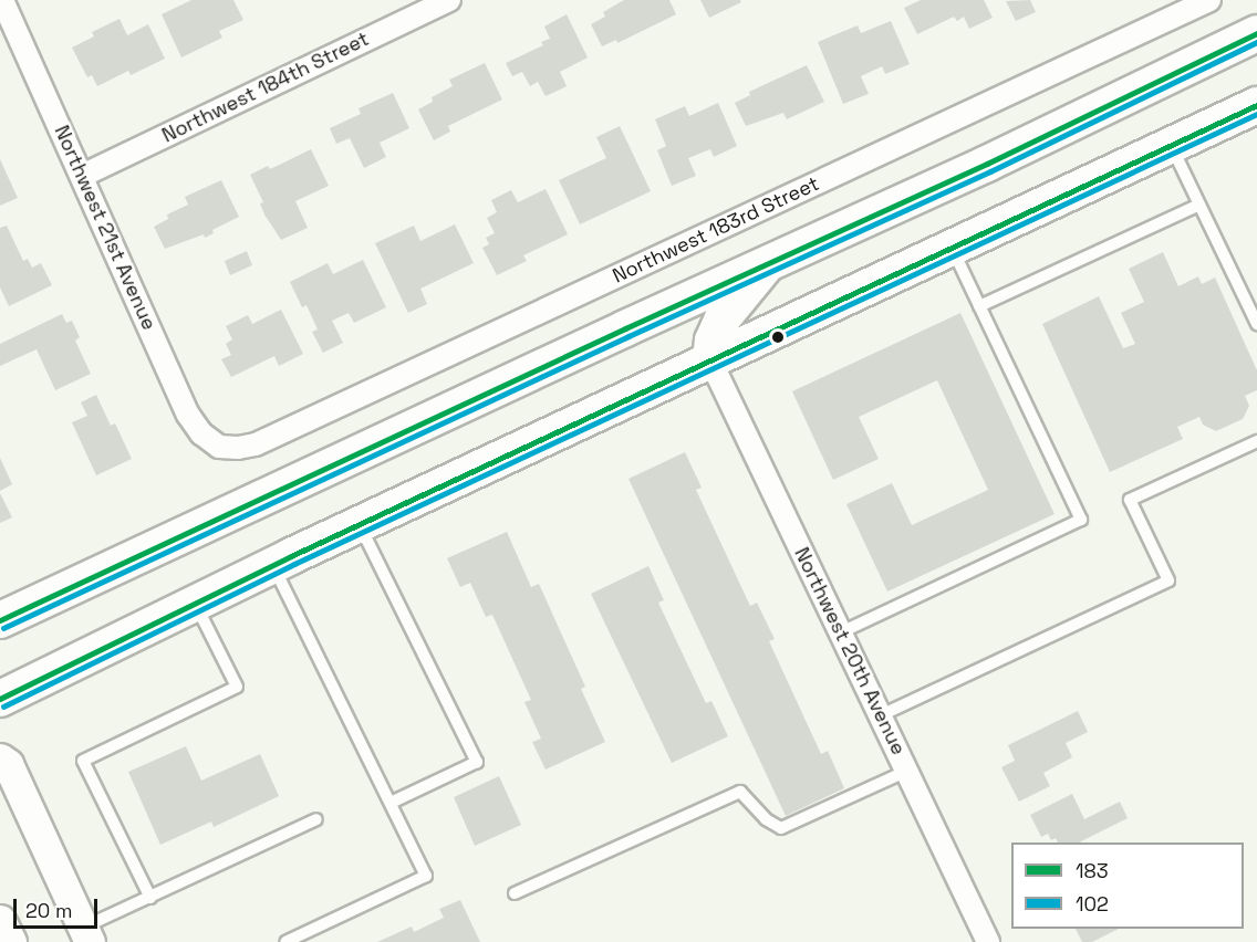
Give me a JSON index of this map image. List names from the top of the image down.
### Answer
{
  "streets": {
    "street": [
      "Northwest 184th Street",
      "Northwest 21st Avenue",
      "Northwest 183rd Street",
      "Northwest 20th Avenue"
    ]
  },
  "crossings": [
    ["Northwest 184th Street", "Northwest 21st Avenue"],
    ["Northwest 21st Avenue", "Northwest 183rd Street"]
  ],
  "lines": ["transit line 183", "transit line 102"],
  "legend": ["183", "102"],
  "scale_bar": "20 m"
}
